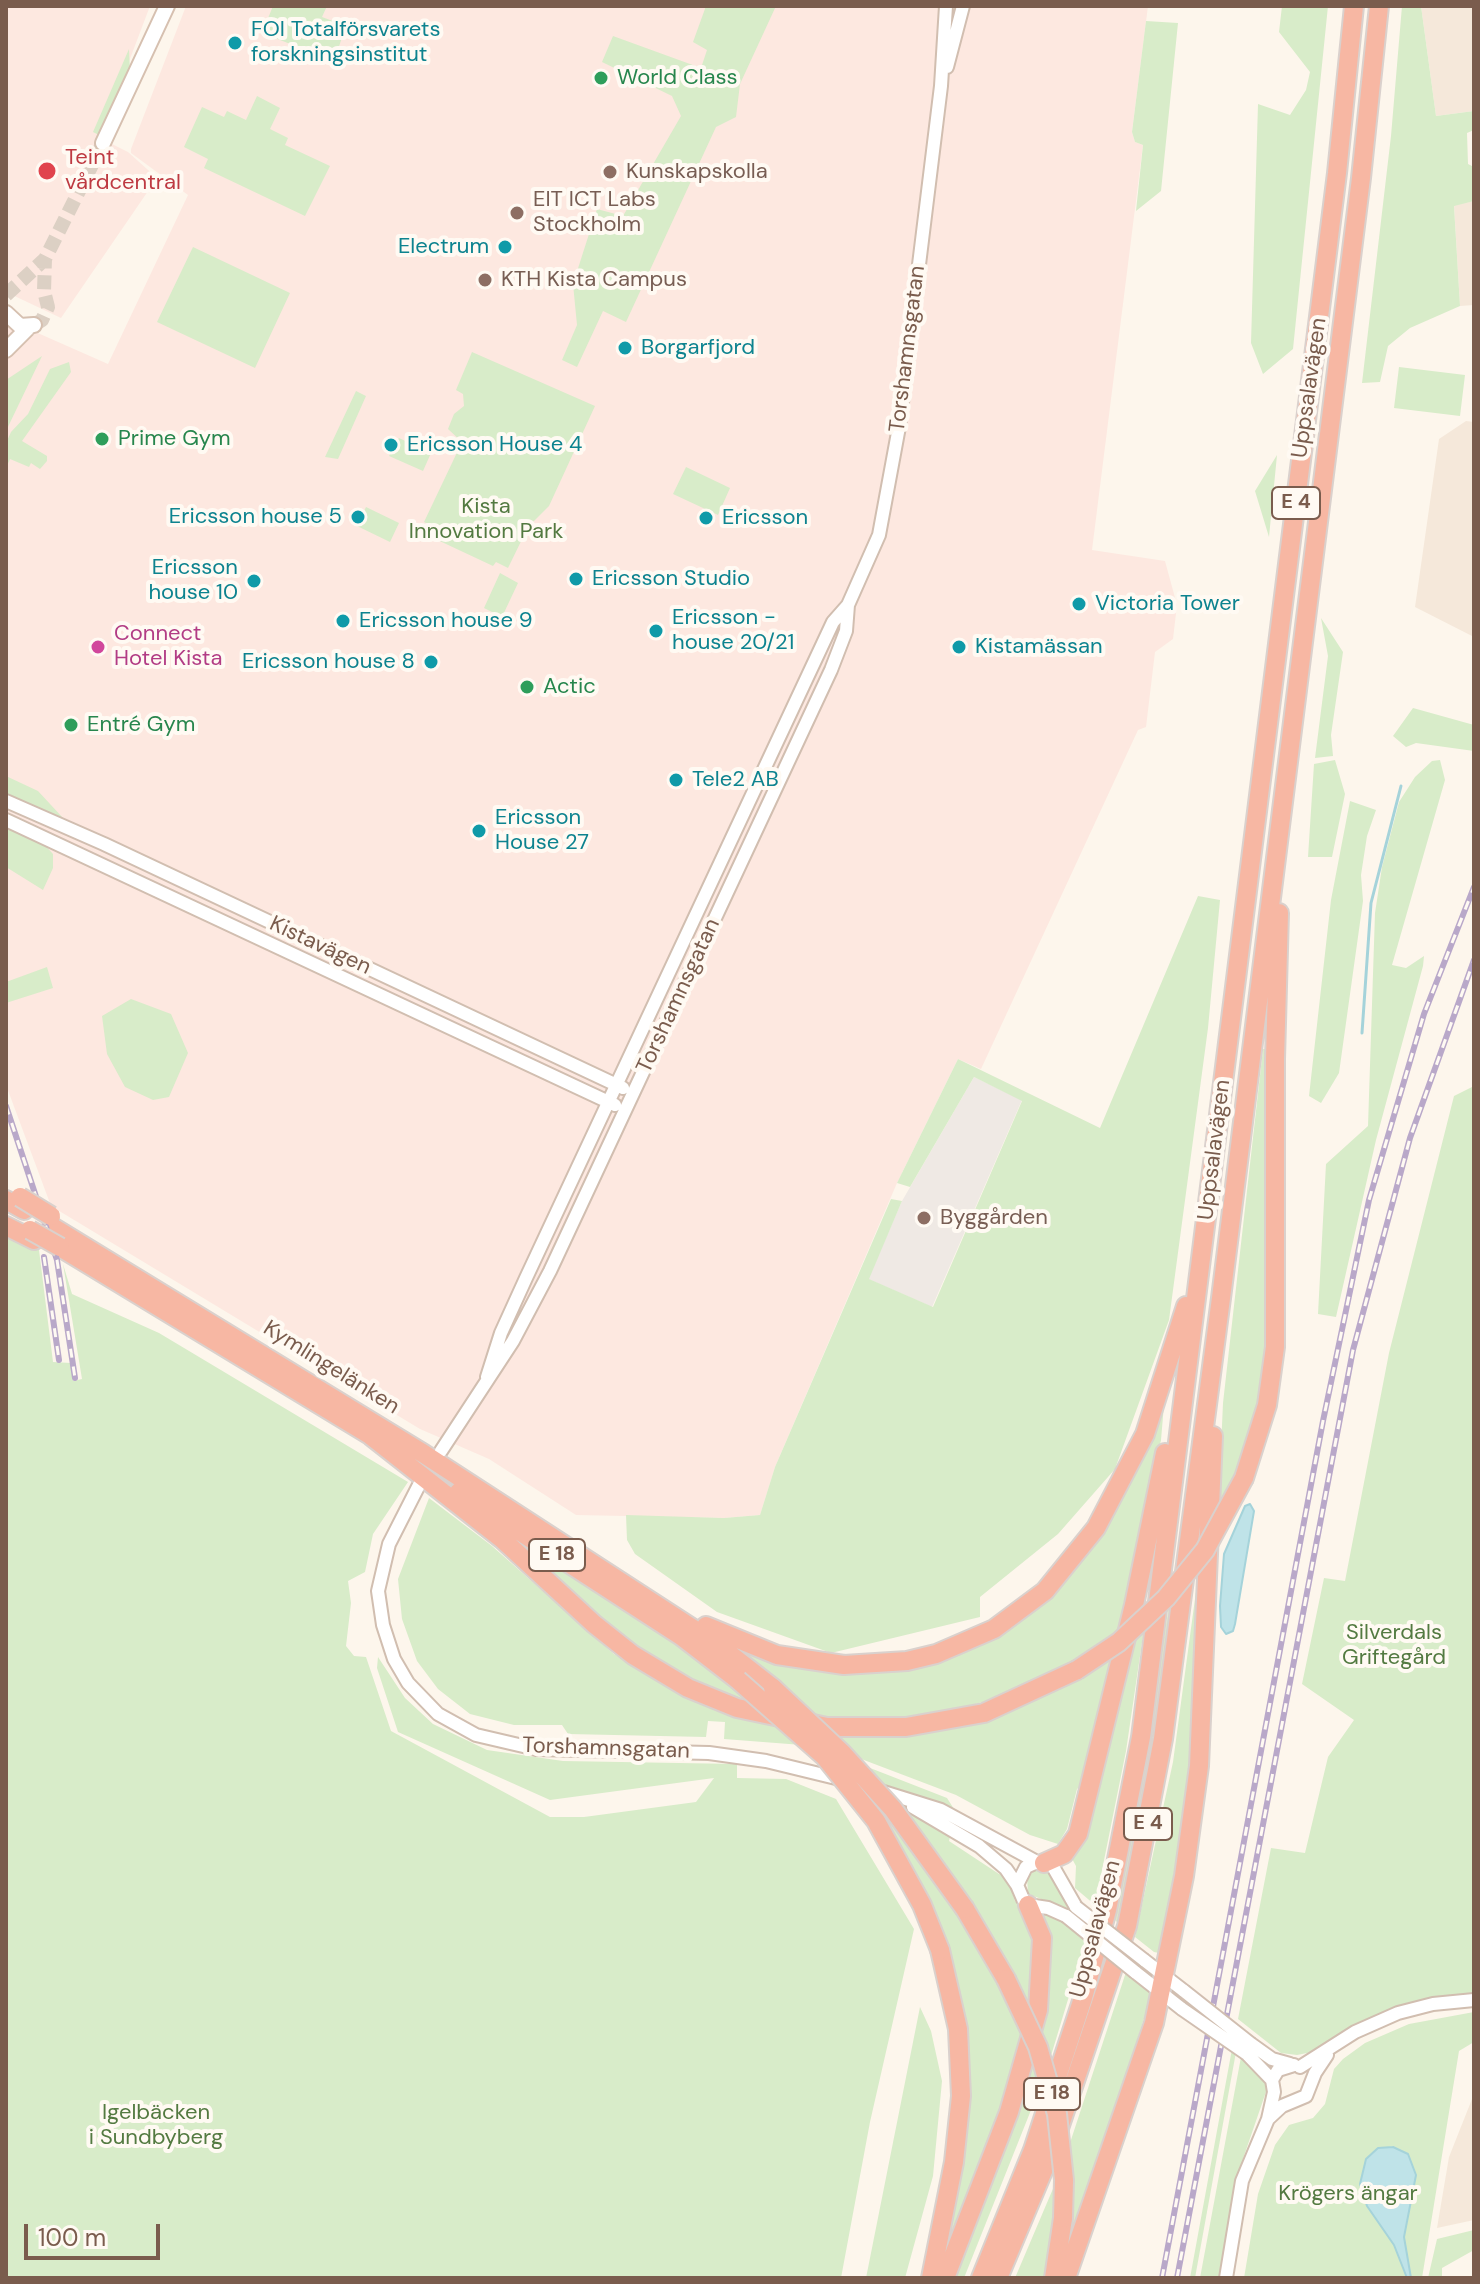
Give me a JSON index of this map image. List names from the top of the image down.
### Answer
{
  "streets": {
    "highway": [
      "Uppsalavägen",
      "E 4",
      "Kymlingelänken",
      "E 18"
    ],
    "street": ["Torshamnsgatan", "Kistavägen"]
  },
  "crossings": [
    ["Torshamnsgatan", "Kistavägen"],
    ["Kymlingelänken", "E 18"]
  ],
  "parks": [
    "Kista Innovation Park",
    "Silverdals Griftegård",
    "Igelbäcken i Sundbyberg",
    "Krögers ängar"
  ],
  "places": [
    "FOI Totalförsvarets forskningsinstitut",
    "World Class",
    "Teint vårdcentral",
    "Kunskapskolla",
    "EIT ICT Labs Stockholm",
    "Electrum",
    "KTH Kista Campus",
    "Borgarfjord",
    "Prime Gym",
    "Ericsson House 4",
    "Ericsson house 5",
    "Ericsson",
    "Ericsson Studio",
    "Ericsson house 10",
    "Victoria Tower",
    "Ericsson house 9",
    "Ericsson - house 20/21",
    "Connect Hotel Kista",
    "Kistamässan",
    "Ericsson house 8",
    "Actic",
    "Entré Gym",
    "Tele2 AB",
    "Ericsson House 27",
    "Byggården"
  ],
  "scale_bar": "100 m"
}
